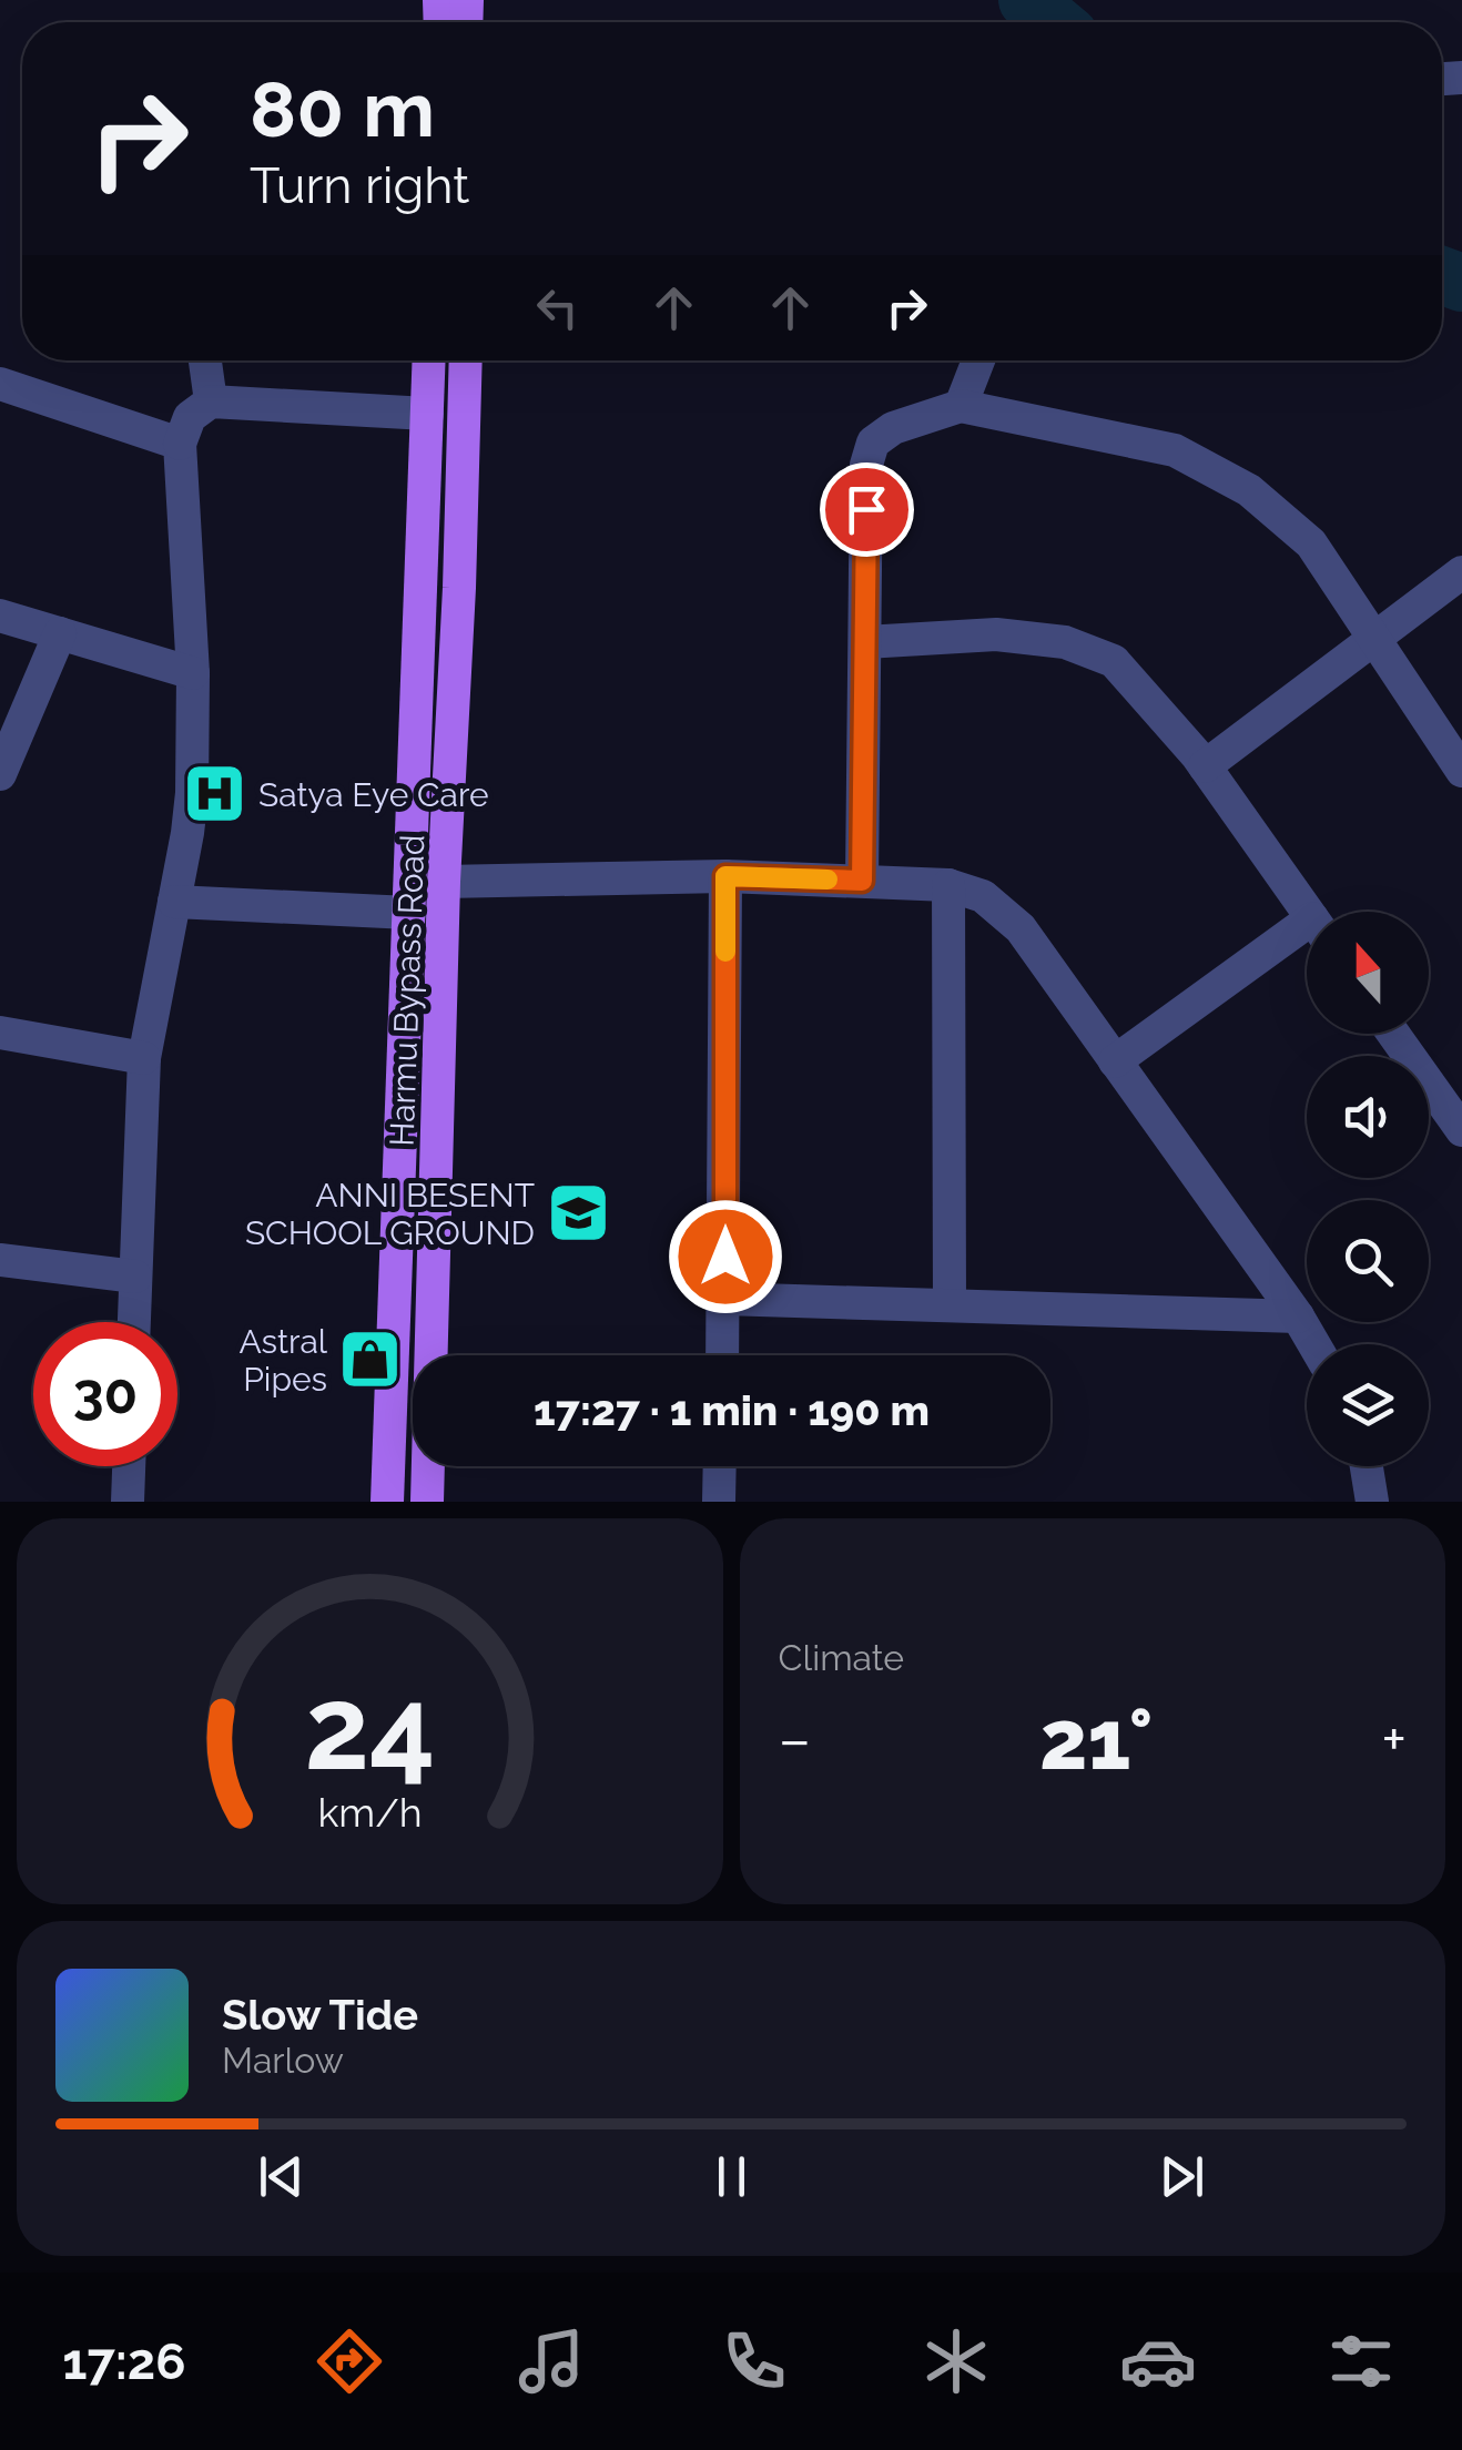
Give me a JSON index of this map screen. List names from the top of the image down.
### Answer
{
  "streets": {
    "main road": ["Harmu Bypass Road"]
  },
  "places": {
    "hospital": ["Satya Eye Care"],
    "school or university": ["ANNI BESENT SCHOOL GROUND"],
    "shop": ["Astral Pipes"]
  },
  "north": "top",
  "page": {
    "turn": ["80 m", "Turn right"],
    "limit": "30",
    "trip": "17:27 · 1 min · 190 m",
    "tile": "Climate",
    "heat": ["−", "21°", "+"],
    "song": ["Slow Tide", "Marlow"],
    "tabs": "17:26",
    "gauge": ["24", "km/h"]
  }
}
